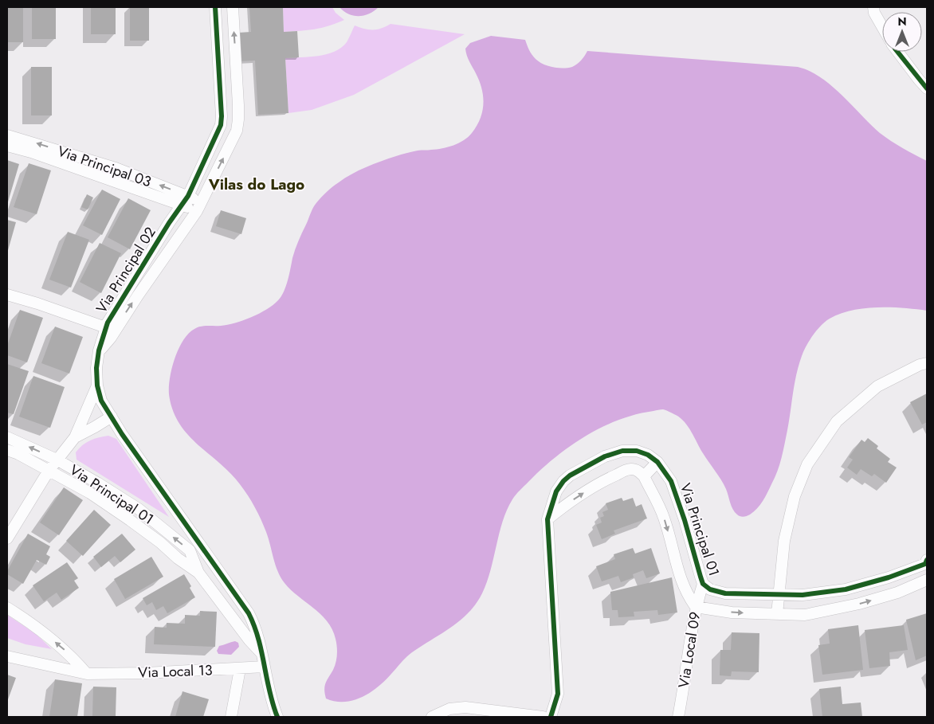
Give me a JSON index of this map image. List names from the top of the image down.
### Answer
{
  "streets": {
    "street": [
      "Via Principal 03",
      "Via Principal 02",
      "Via Principal 01",
      "Via Local 09",
      "Via Local 13"
    ]
  },
  "crossings": [
    ["Via Principal 03", "Via Principal 02"],
    ["Via Principal 02", "Via Principal 01"],
    ["Via Principal 01", "Via Local 09"],
    ["Via Principal 01", "Via Local 13"]
  ],
  "districts": ["Vilas do Lago"],
  "north": "top"
}
